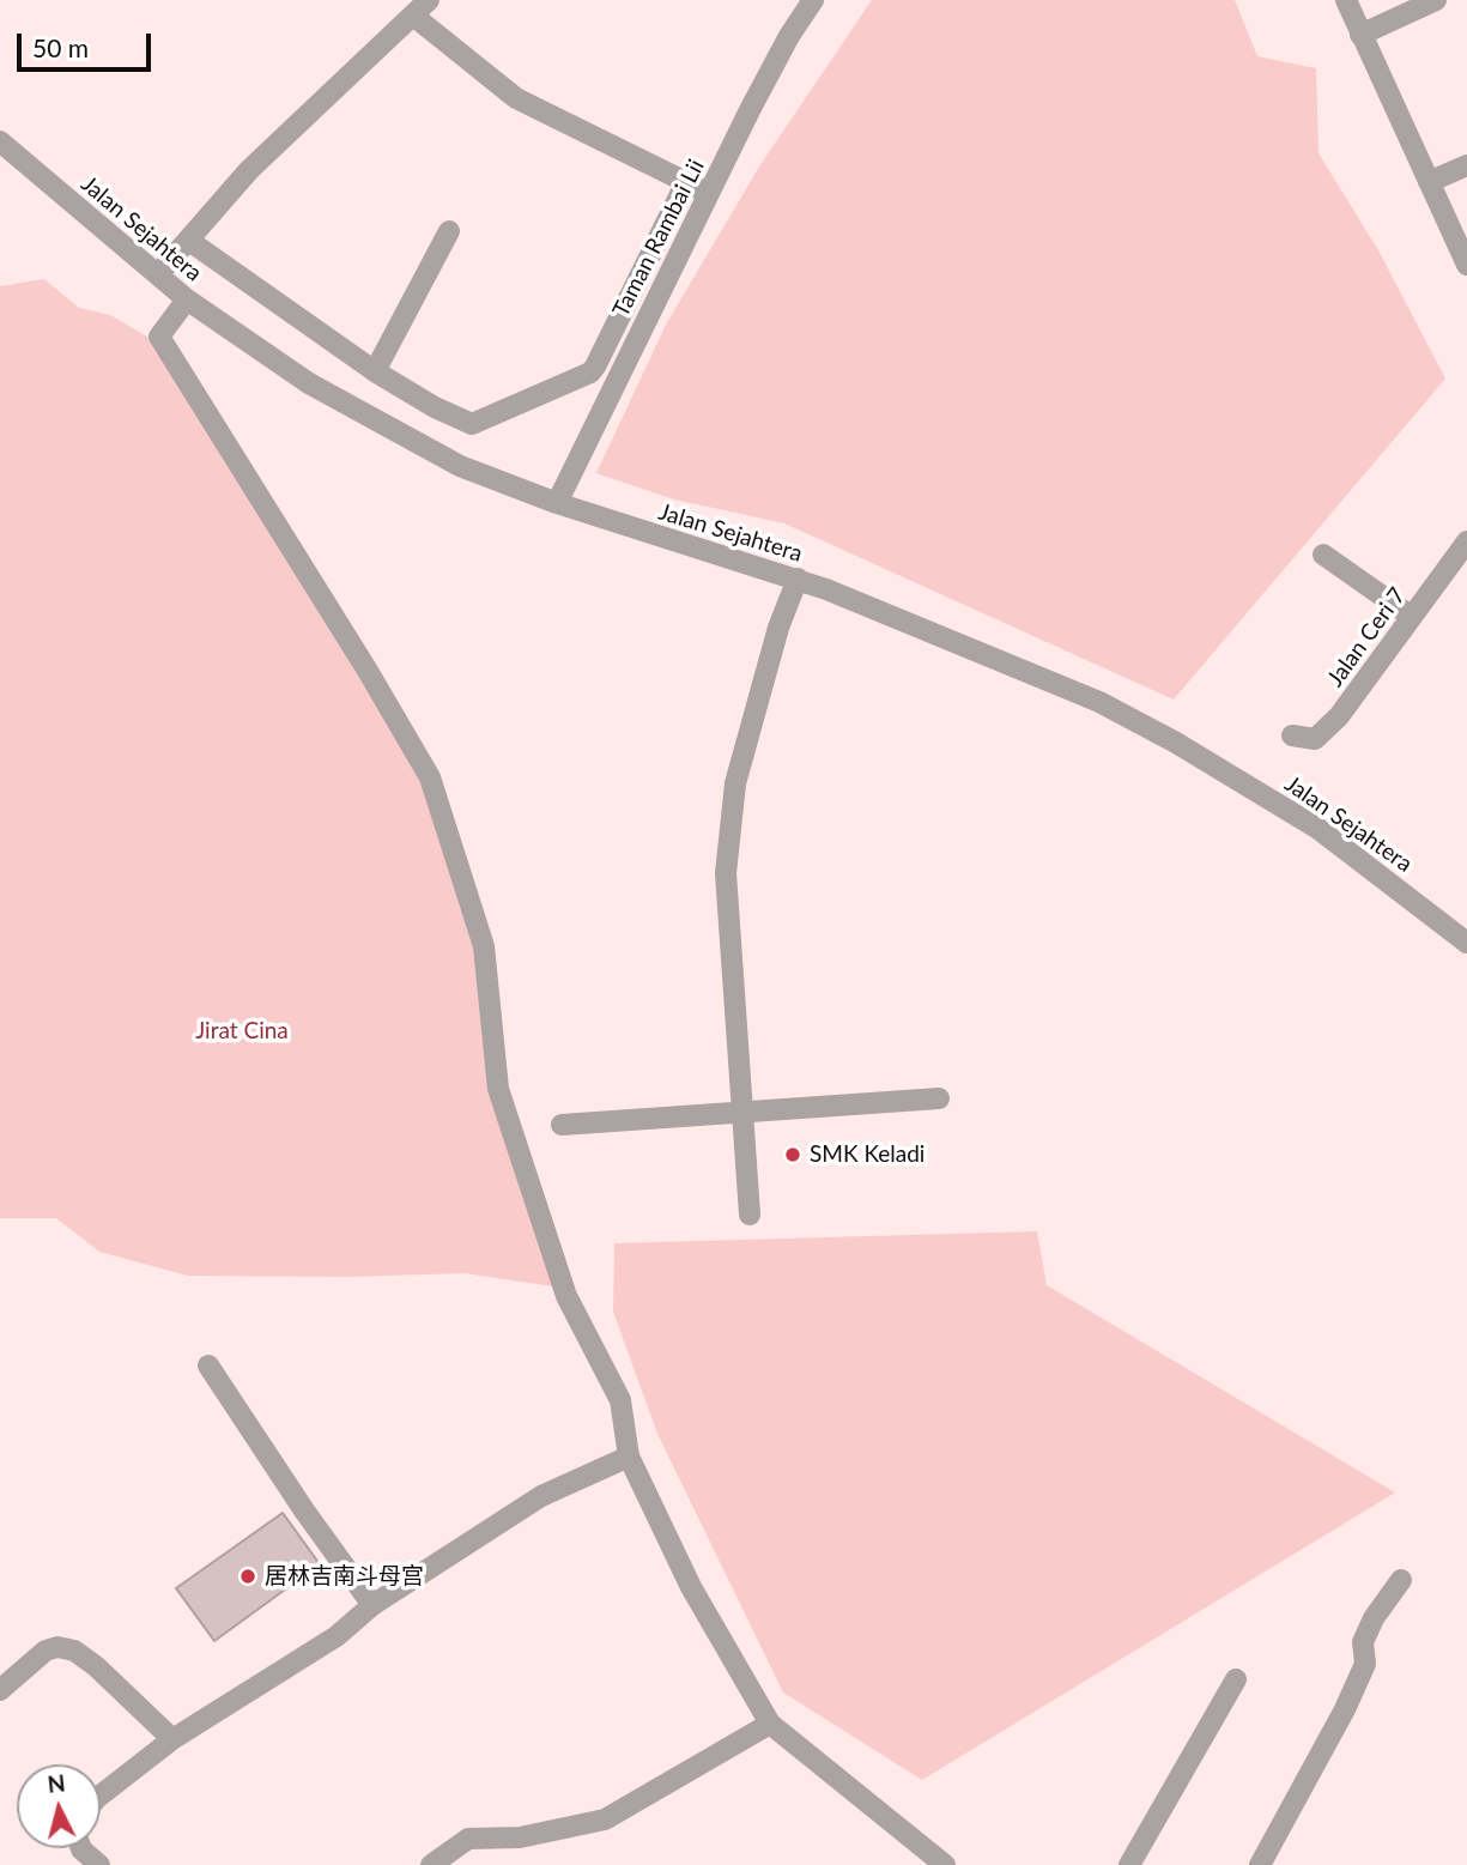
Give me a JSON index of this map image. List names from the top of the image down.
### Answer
{
  "streets": {
    "street": ["Jalan Sejahtera", "Taman Rambai Lii", "Jalan Ceri 7"]
  },
  "crossings": [
    ["Jalan Sejahtera", "Taman Rambai Lii"]
  ],
  "parks": ["Jirat Cina"],
  "places": ["SMK Keladi", "居林吉南斗母宫"],
  "scale_bar": "50 m",
  "north": "top"
}
